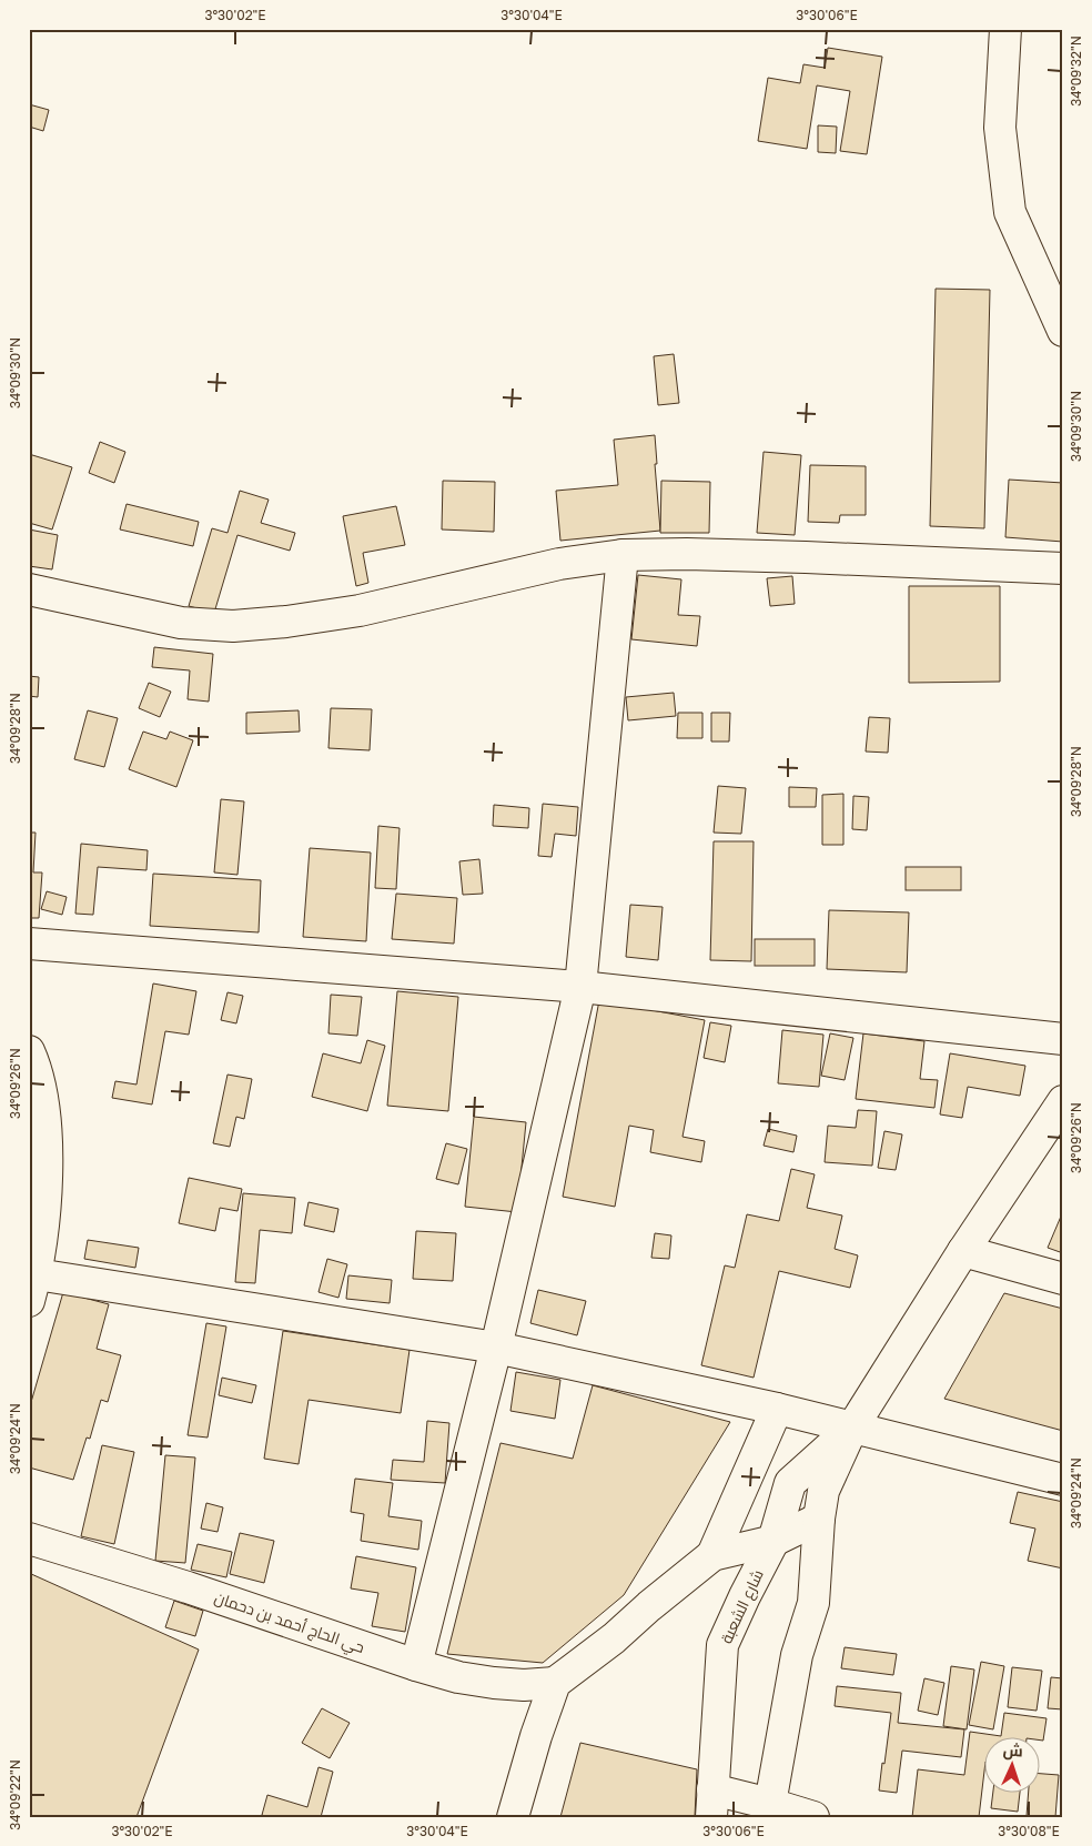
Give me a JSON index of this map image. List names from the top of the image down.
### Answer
{
  "streets": {
    "street": ["شارع الشعبة", "حي الحاج أحمد بن دحمان"]
  },
  "north": "top",
  "coordinates": [
    "3°30'02\"E",
    "3°30'04\"E",
    "3°30'06\"E",
    "34°09'32\"N",
    "34°09'30\"N",
    "34°09'28\"N",
    "34°09'26\"N",
    "34°09'24\"N",
    "34°09'22\"N",
    "3°30'08\"E"
  ]
}
